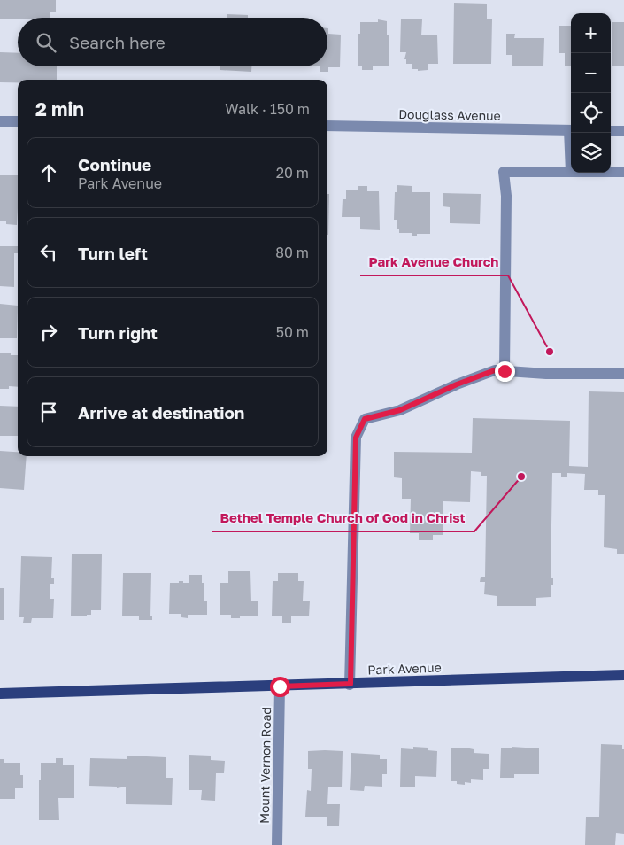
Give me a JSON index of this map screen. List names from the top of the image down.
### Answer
{
  "streets": {
    "main road": ["Park Avenue"],
    "street": ["Douglass Avenue", "Mount Vernon Road"]
  },
  "crossings": [
    ["Park Avenue", "Mount Vernon Road"]
  ],
  "places": ["Park Avenue Church", "Bethel Temple Church of God in Christ"],
  "page": {
    "map_buttons": ["+", "−"],
    "search": "Search here",
    "heading": ["2 min", "Walk · 150 m"],
    "list": [
      ["Continue", "Park Avenue", "20 m"],
      ["Turn left", "80 m"],
      ["Turn right", "50 m"],
      "Arrive at destination"
    ]
  }
}
